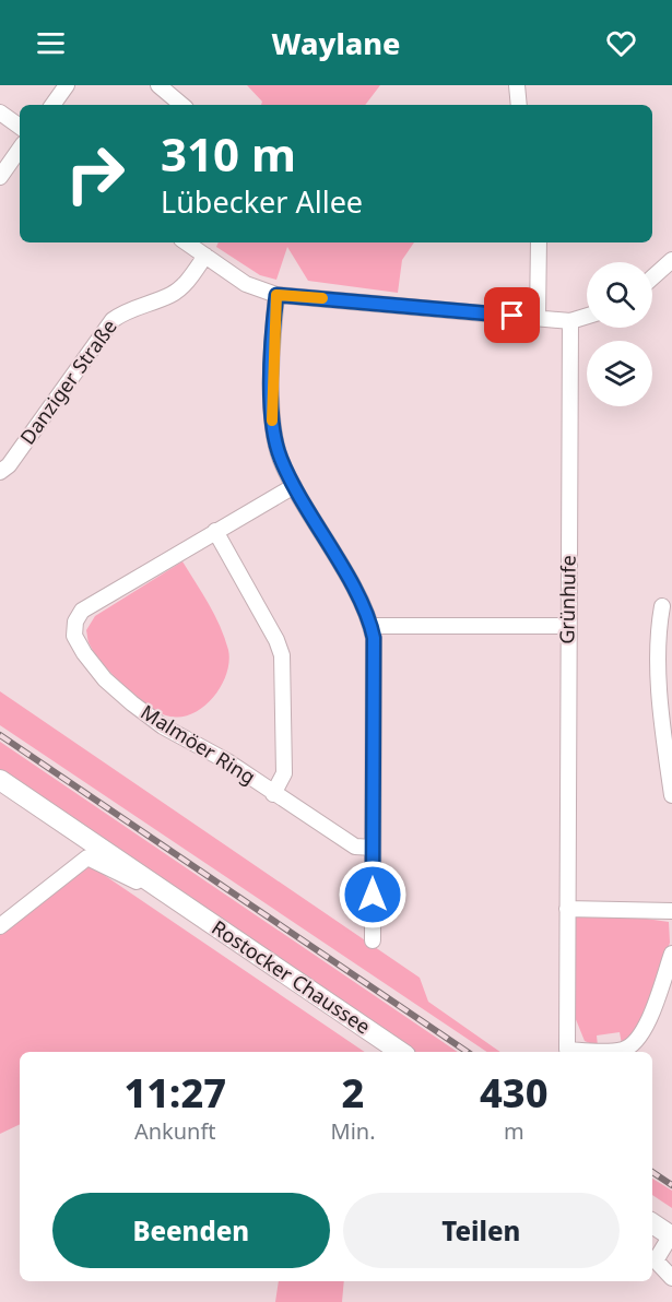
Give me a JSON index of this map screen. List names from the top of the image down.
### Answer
{
  "streets": {
    "main road": ["Rostocker Chaussee"],
    "street": ["Danziger Straße", "Grünhufe", "Malmöer Ring"]
  },
  "page": {
    "header": "Waylane",
    "turn": ["310 m", "Lübecker Allee"],
    "eta": [
      "11:27",
      "Ankunft",
      "2",
      "Min.",
      "430",
      "m"
    ],
    "buttons": ["Beenden", "Teilen"]
  }
}
